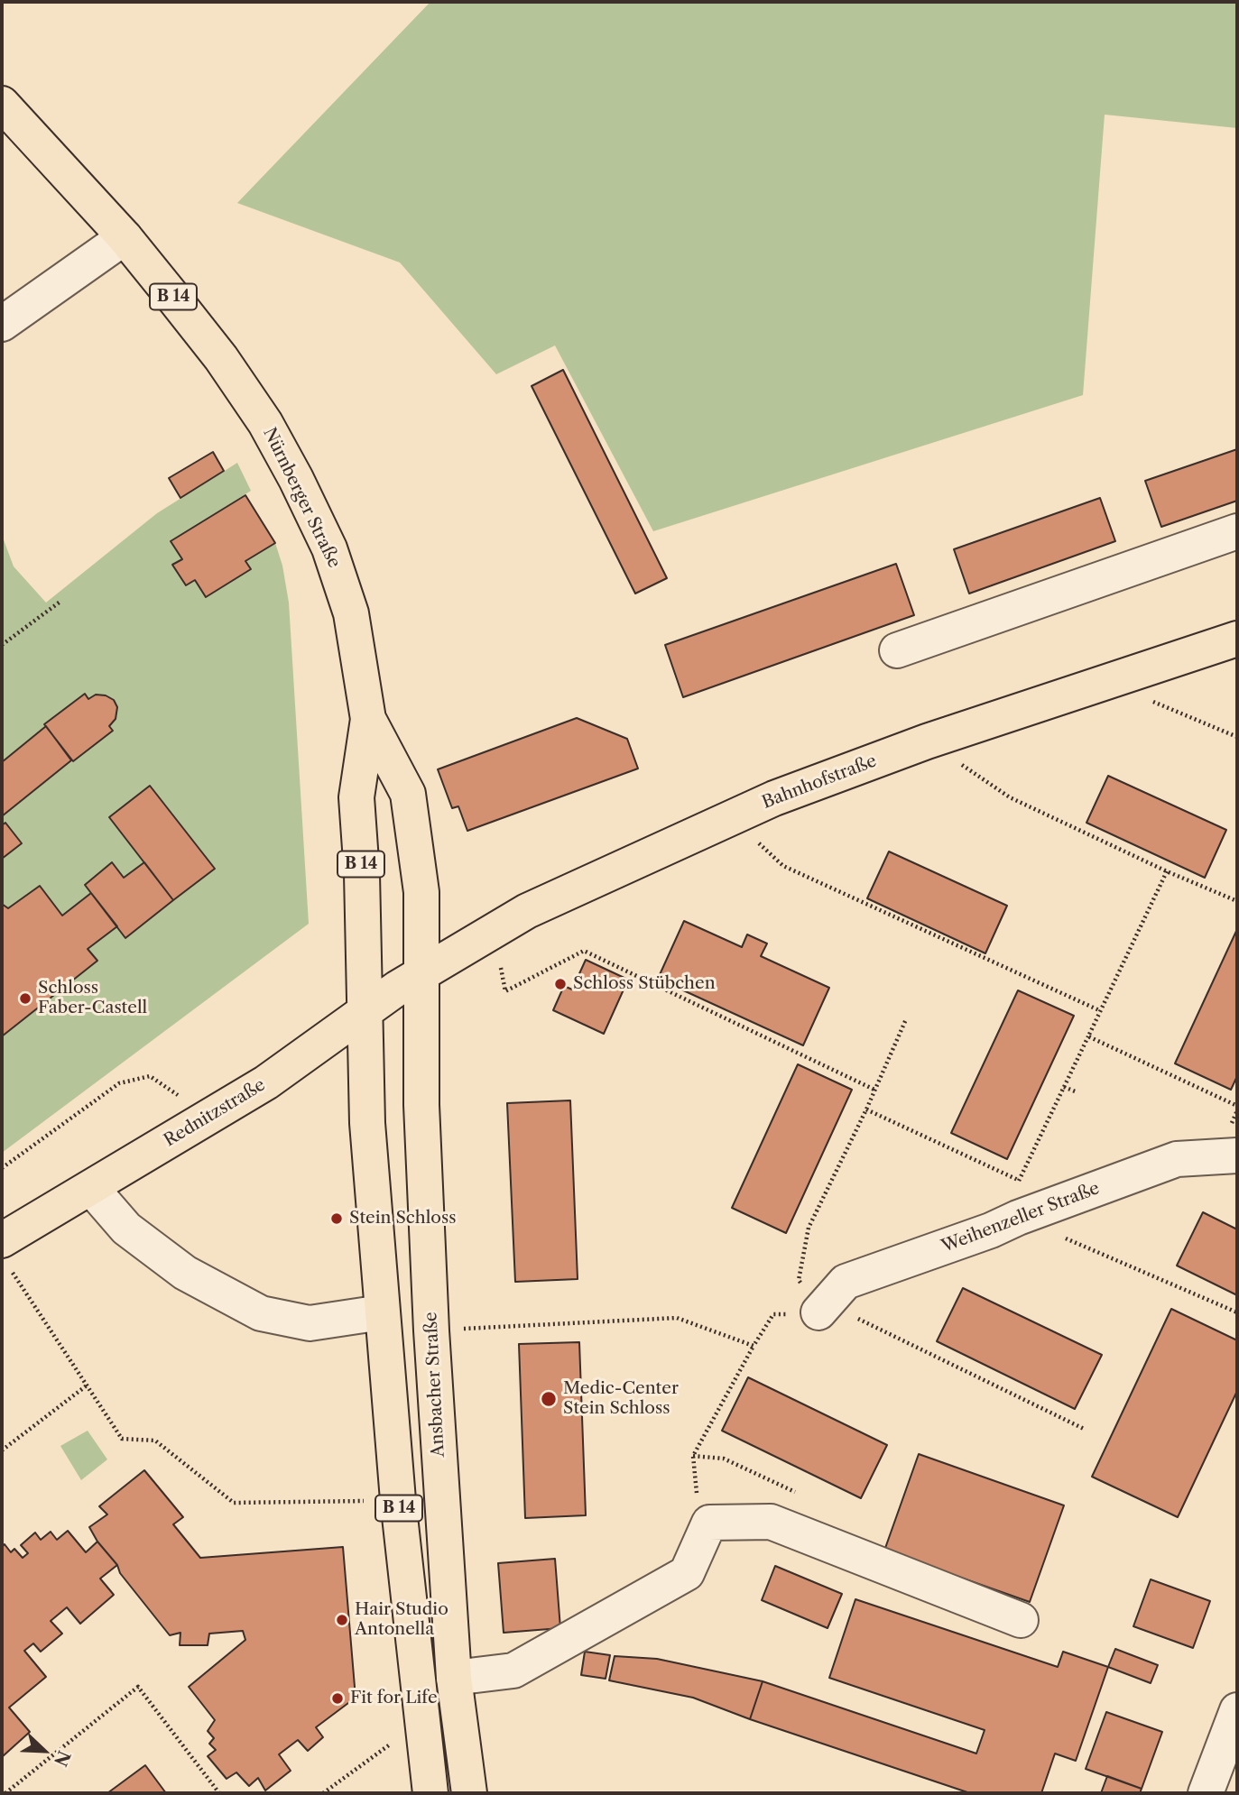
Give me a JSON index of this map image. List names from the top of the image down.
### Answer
{
  "streets": {
    "main road": [
      "B 14",
      "Nürnberger Straße",
      "Bahnhofstraße",
      "Rednitzstraße",
      "Ansbacher Straße"
    ],
    "street": ["Weihenzeller Straße"]
  },
  "crossings": [
    ["B 14", "Nürnberger Straße"],
    ["B 14", "Rednitzstraße"],
    ["Nürnberger Straße", "Bahnhofstraße"],
    ["Nürnberger Straße", "Rednitzstraße"],
    ["Nürnberger Straße", "Ansbacher Straße"],
    ["Bahnhofstraße", "Rednitzstraße"],
    ["Bahnhofstraße", "Ansbacher Straße"],
    ["Rednitzstraße", "Ansbacher Straße"]
  ],
  "places": [
    "Schloss Stübchen",
    "Schloss Faber-Castell",
    "Stein Schloss",
    "Medic-Center Stein Schloss",
    "Hair Studio Antonella",
    "Fit for Life"
  ],
  "north": "bottom right"
}
